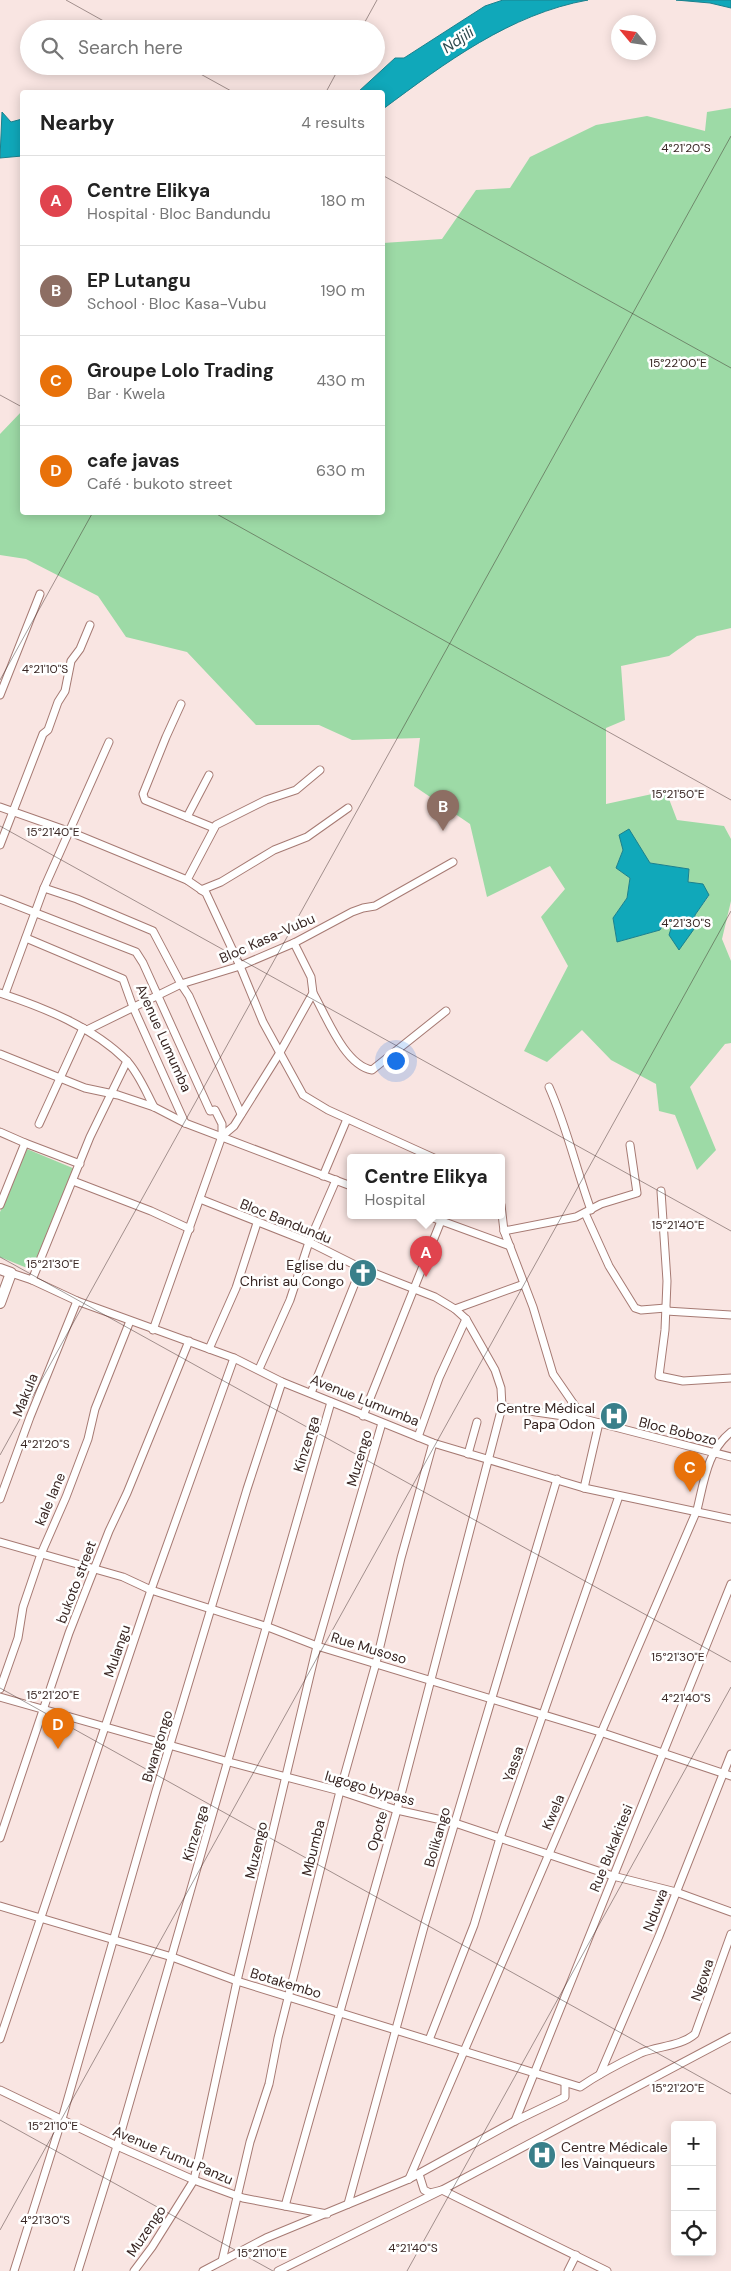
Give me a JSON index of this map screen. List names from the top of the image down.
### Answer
{
  "streets": {
    "street": [
      "Bloc Kasa-Vubu",
      "Avenue Lumumba",
      "Bloc Bandundu",
      "Makula",
      "Bloc Bobozo",
      "Kinzenga",
      "Muzengo",
      "kale lane",
      "bukoto street",
      "Rue Musoso",
      "Mulangu",
      "Bwangongo",
      "Yassa",
      "lugogo bypass",
      "Kwela",
      "Opote",
      "Bolikango",
      "Mbumba",
      "Rue Bukakitesi",
      "Nduwa",
      "Ngowa",
      "Botakembo",
      "Avenue Fumu Panzu"
    ]
  },
  "crossings": [
    ["Bloc Kasa-Vubu", "Avenue Lumumba"],
    ["Avenue Lumumba", "Bloc Bandundu"],
    ["Avenue Lumumba", "Makula"],
    ["Avenue Lumumba", "Kinzenga"],
    ["Avenue Lumumba", "Muzengo"],
    ["Avenue Lumumba", "kale lane"],
    ["Avenue Lumumba", "bukoto street"],
    ["Avenue Lumumba", "Mulangu"],
    ["Avenue Lumumba", "Bwangongo"],
    ["Avenue Lumumba", "Yassa"],
    ["Avenue Lumumba", "Kwela"],
    ["Avenue Lumumba", "Opote"],
    ["Avenue Lumumba", "Bolikango"],
    ["Avenue Lumumba", "Mbumba"],
    ["Bloc Bandundu", "Bloc Bobozo"],
    ["Bloc Bandundu", "Opote"],
    ["Bloc Bobozo", "Kwela"],
    ["Kinzenga", "Rue Musoso"],
    ["Kinzenga", "lugogo bypass"],
    ["Kinzenga", "Botakembo"],
    ["Kinzenga", "Avenue Fumu Panzu"],
    ["Muzengo", "Rue Musoso"],
    ["Muzengo", "lugogo bypass"],
    ["Muzengo", "Botakembo"],
    ["Muzengo", "Avenue Fumu Panzu"],
    ["kale lane", "Rue Musoso"],
    ["bukoto street", "Rue Musoso"],
    ["bukoto street", "lugogo bypass"],
    ["Rue Musoso", "Mulangu"],
    ["Rue Musoso", "Bwangongo"],
    ["Rue Musoso", "Yassa"],
    ["Rue Musoso", "Kwela"],
    ["Rue Musoso", "Opote"],
    ["Rue Musoso", "Bolikango"],
    ["Rue Musoso", "Mbumba"],
    ["Rue Musoso", "Rue Bukakitesi"],
    ["Rue Musoso", "Nduwa"],
    ["Mulangu", "lugogo bypass"],
    ["Mulangu", "Botakembo"],
    ["Bwangongo", "lugogo bypass"],
    ["Bwangongo", "Botakembo"],
    ["Bwangongo", "Avenue Fumu Panzu"],
    ["Yassa", "lugogo bypass"],
    ["Yassa", "Botakembo"],
    ["lugogo bypass", "Kwela"],
    ["lugogo bypass", "Opote"],
    ["lugogo bypass", "Bolikango"],
    ["lugogo bypass", "Mbumba"],
    ["lugogo bypass", "Rue Bukakitesi"],
    ["lugogo bypass", "Nduwa"],
    ["Kwela", "Botakembo"],
    ["Opote", "Botakembo"],
    ["Opote", "Avenue Fumu Panzu"],
    ["Bolikango", "Botakembo"],
    ["Mbumba", "Botakembo"],
    ["Mbumba", "Avenue Fumu Panzu"],
    ["Rue Bukakitesi", "Botakembo"],
    ["Nduwa", "Ngowa"]
  ],
  "water": ["Ndjili"],
  "places": {
    "church": ["Eglise du Christ au Congo"],
    "hospital": ["Centre Médical Papa Odon", "Centre Médicale les Vainqueurs"]
  },
  "north": "top left",
  "page": {
    "search": "Search here",
    "heading": ["Nearby", "4 results"],
    "list": [
      {
        "mark": "A",
        "name": "Centre Elikya",
        "note": "Hospital · Bloc Bandundu",
        "value": "180 m"
      },
      {
        "mark": "B",
        "name": "EP Lutangu",
        "note": "School · Bloc Kasa-Vubu",
        "value": "190 m"
      },
      {
        "mark": "C",
        "name": "Groupe Lolo Trading",
        "note": "Bar · Kwela",
        "value": "430 m"
      },
      {
        "mark": "D",
        "name": "cafe javas",
        "note": "Café · bukoto street",
        "value": "630 m"
      }
    ],
    "pins": [
      "B",
      "A",
      "C",
      "D"
    ],
    "popup": ["Centre Elikya", "Hospital"],
    "map_buttons": ["+", "−"]
  },
  "coordinates": [
    "4°21'20\"S",
    "15°22'00\"E",
    "4°21'10\"S",
    "15°21'50\"E",
    "15°21'40\"E",
    "4°21'30\"S",
    "15°21'30\"E",
    "15°21'20\"E",
    "4°21'40\"S",
    "15°21'10\"E"
  ]
}
